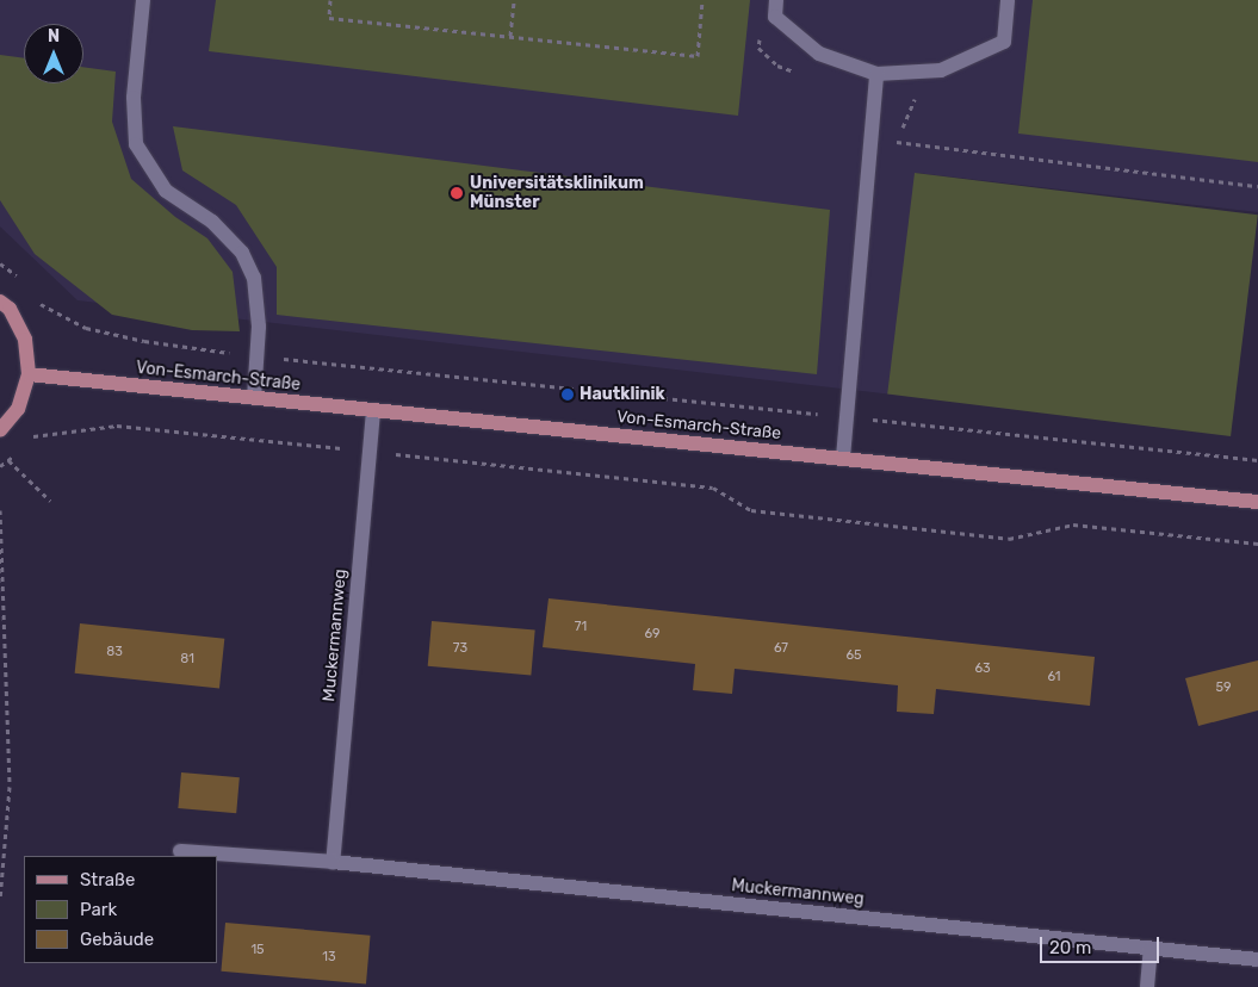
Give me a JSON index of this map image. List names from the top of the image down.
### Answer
{
  "streets": {
    "main road": ["Von-Esmarch-Straße"],
    "street": ["Muckermannweg"]
  },
  "crossings": [
    ["Von-Esmarch-Straße", "Muckermannweg"]
  ],
  "places": ["Universitätsklinikum Münster", "Hautklinik"],
  "house_numbers": [
    "71",
    "69",
    "73",
    "67",
    "83",
    "65",
    "81",
    "63",
    "61",
    "59",
    "15",
    "13"
  ],
  "legend": ["Straße", "Park", "Gebäude"],
  "scale_bar": "20 m",
  "north": "top"
}
